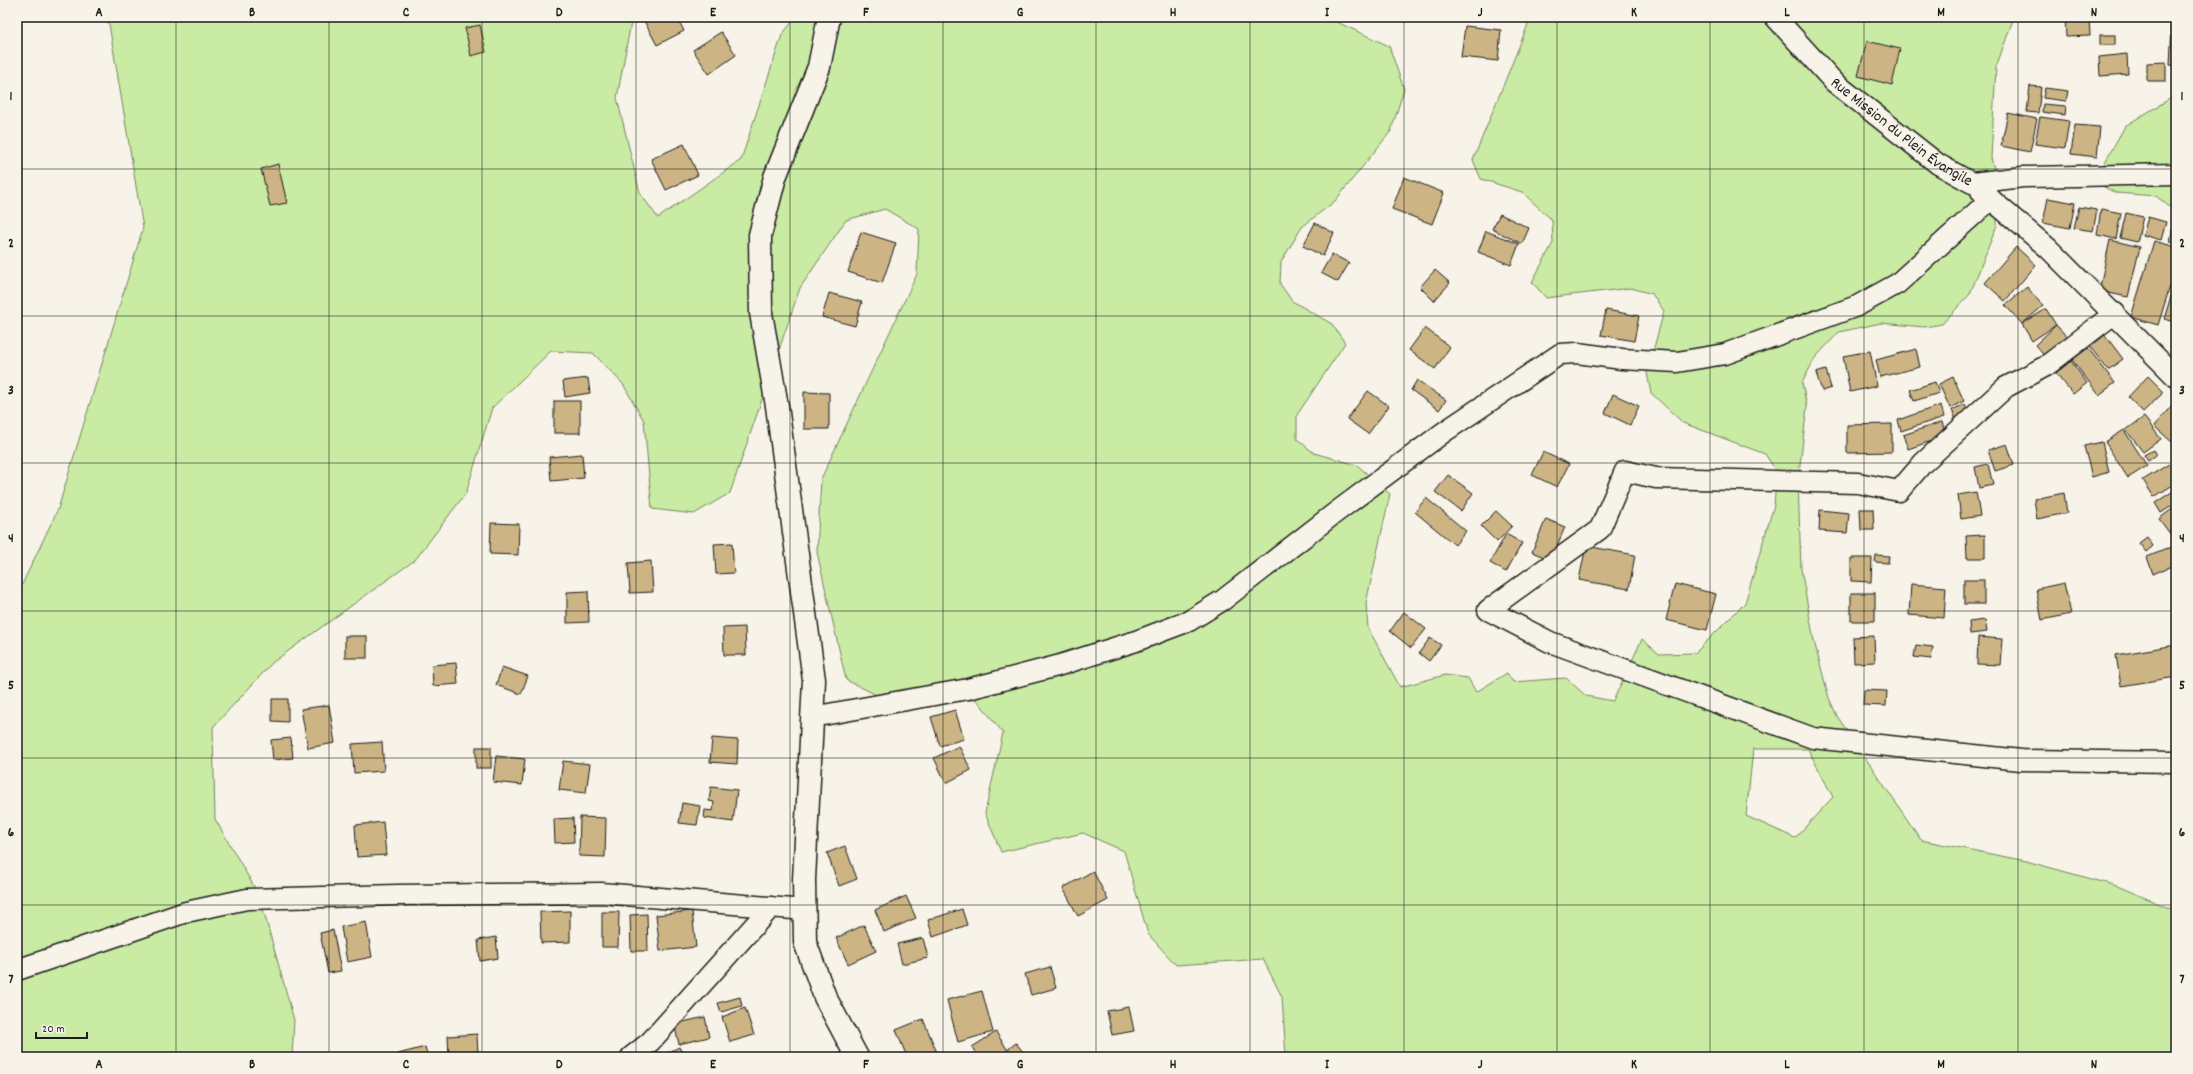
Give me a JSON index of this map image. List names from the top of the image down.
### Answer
{
  "streets": {
    "street": ["Rue Mission du Plein Évangile"]
  },
  "scale_bar": "20 m",
  "grid": {
    "columns": [
      "A",
      "B",
      "C",
      "D",
      "E",
      "F",
      "G",
      "H",
      "I",
      "J",
      "K",
      "L",
      "M",
      "N"
    ],
    "rows": [
      "1",
      "2",
      "3",
      "4",
      "5",
      "6",
      "7"
    ]
  }
}
